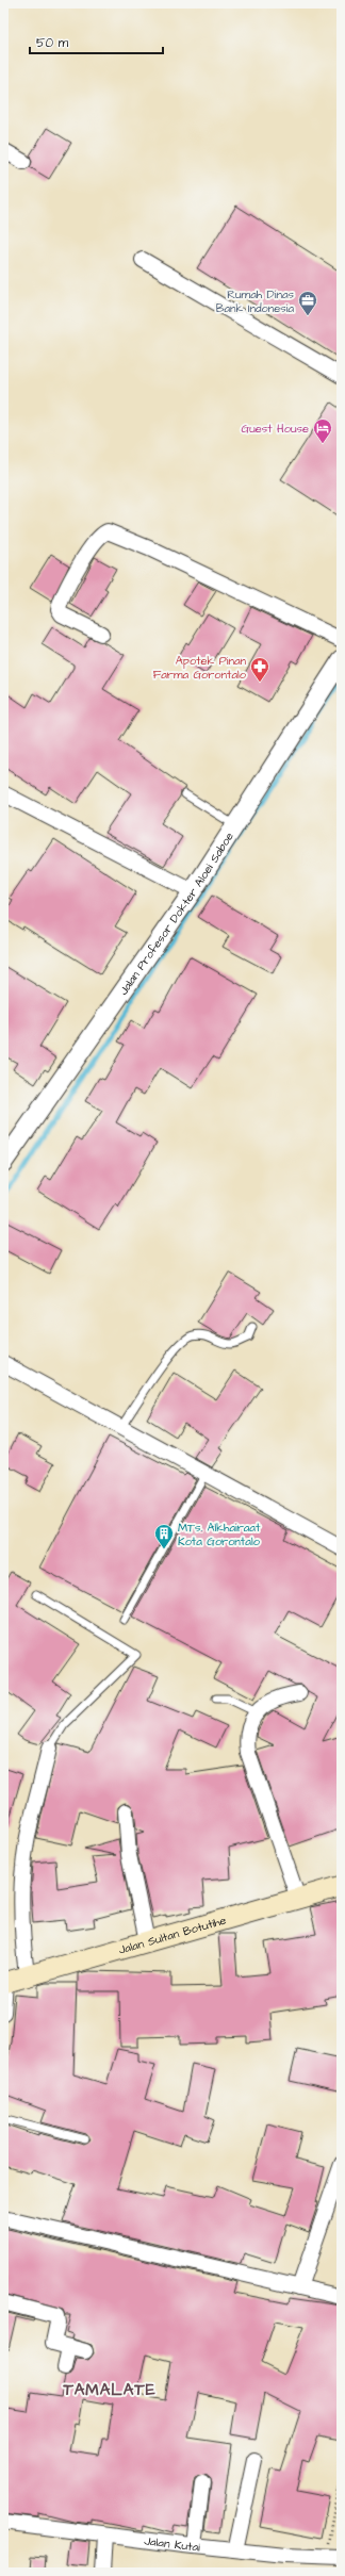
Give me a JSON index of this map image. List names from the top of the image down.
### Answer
{
  "streets": {
    "main road": ["Jalan Sultan Botutihe"],
    "street": ["Jalan Profesor Dokter Aloei Saboe", "Jalan Kutai"]
  },
  "districts": ["TAMALATE"],
  "places": {
    "office": ["Rumah Dinas Bank Indonesia"],
    "hotel": ["Guest House"],
    "pharmacy": ["Apotek Pinan Farma Gorontalo"],
    "building": ["MTs. Alkhairaat Kota Gorontalo"]
  },
  "scale_bar": "50 m"
}
